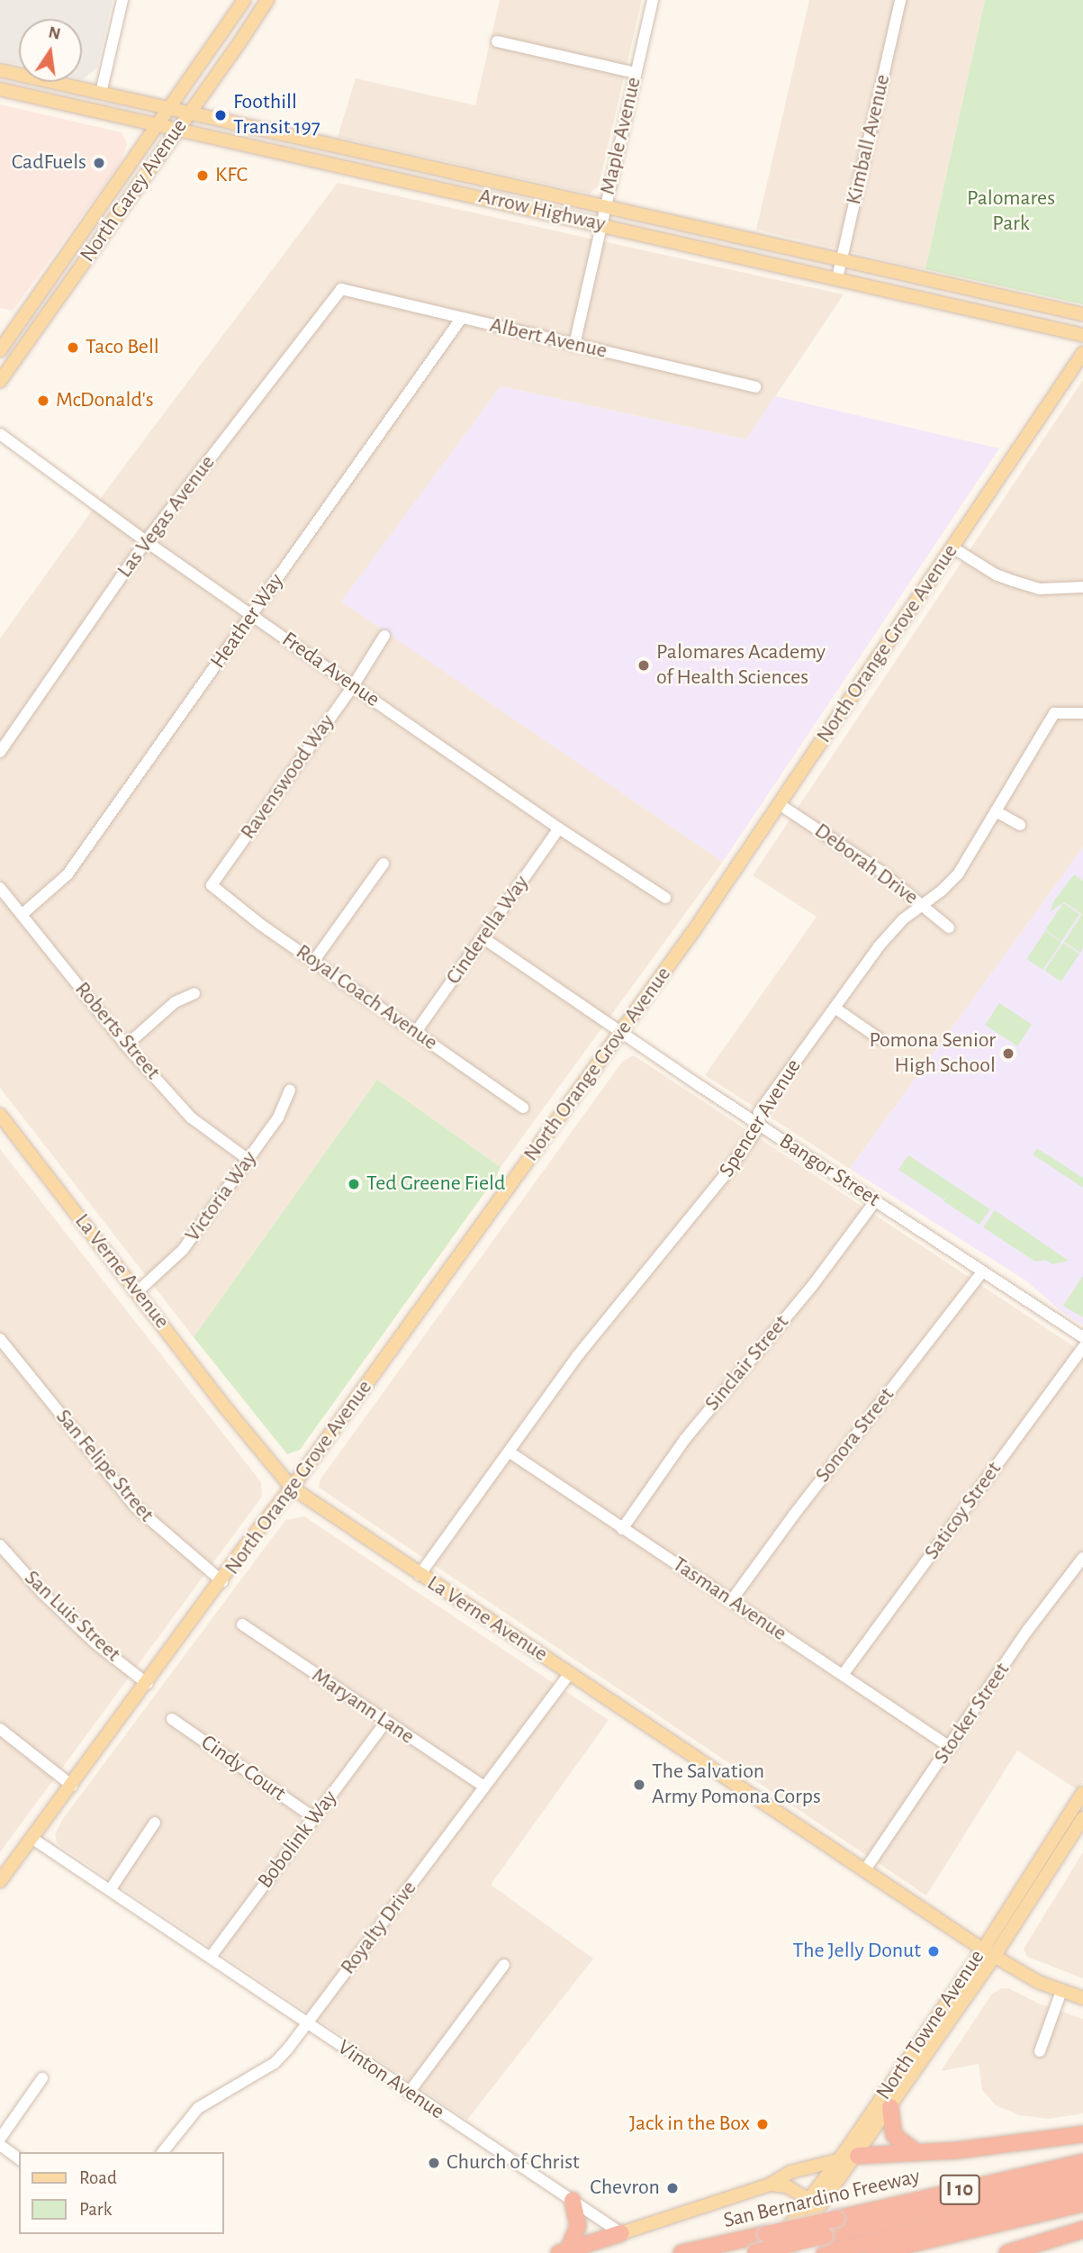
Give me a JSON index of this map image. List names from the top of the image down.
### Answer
{
  "streets": {
    "highway": ["I 10", "San Bernardino Freeway"],
    "main road": [
      "North Garey Avenue",
      "Arrow Highway",
      "North Orange Grove Avenue",
      "La Verne Avenue",
      "North Towne Avenue"
    ],
    "street": [
      "Maple Avenue",
      "Kimball Avenue",
      "Albert Avenue",
      "Las Vegas Avenue",
      "Heather Way",
      "Freda Avenue",
      "Ravenswood Way",
      "Deborah Drive",
      "Cinderella Way",
      "Royal Coach Avenue",
      "Roberts Street",
      "Spencer Avenue",
      "Bangor Street",
      "Victoria Way",
      "Sinclair Street",
      "Sonora Street",
      "San Felipe Street",
      "Saticoy Street",
      "Tasman Avenue",
      "San Luis Street",
      "Maryann Lane",
      "Stocker Street",
      "Cindy Court",
      "Bobolink Way",
      "Royalty Drive",
      "Vinton Avenue"
    ]
  },
  "crossings": [
    ["Maple Avenue", "Arrow Highway"],
    ["Maple Avenue", "Albert Avenue"],
    ["Kimball Avenue", "Arrow Highway"],
    ["North Garey Avenue", "Arrow Highway"],
    ["Albert Avenue", "Las Vegas Avenue"],
    ["Albert Avenue", "Heather Way"],
    ["Las Vegas Avenue", "Freda Avenue"],
    ["Heather Way", "Freda Avenue"],
    ["Heather Way", "Roberts Street"],
    ["North Orange Grove Avenue", "Deborah Drive"],
    ["North Orange Grove Avenue", "Bangor Street"],
    ["North Orange Grove Avenue", "La Verne Avenue"],
    ["North Orange Grove Avenue", "San Felipe Street"],
    ["North Orange Grove Avenue", "San Luis Street"],
    ["North Orange Grove Avenue", "Vinton Avenue"],
    ["Freda Avenue", "Ravenswood Way"],
    ["Freda Avenue", "Cinderella Way"],
    ["Ravenswood Way", "Royal Coach Avenue"],
    ["Deborah Drive", "Spencer Avenue"],
    ["Cinderella Way", "Royal Coach Avenue"],
    ["Cinderella Way", "Bangor Street"],
    ["Roberts Street", "Victoria Way"],
    ["Spencer Avenue", "Bangor Street"],
    ["Spencer Avenue", "La Verne Avenue"],
    ["Spencer Avenue", "Tasman Avenue"],
    ["Bangor Street", "Sinclair Street"],
    ["Bangor Street", "Sonora Street"],
    ["Victoria Way", "La Verne Avenue"],
    ["La Verne Avenue", "Stocker Street"],
    ["La Verne Avenue", "Royalty Drive"],
    ["La Verne Avenue", "North Towne Avenue"],
    ["Sinclair Street", "Tasman Avenue"],
    ["Sonora Street", "Tasman Avenue"],
    ["Saticoy Street", "Tasman Avenue"],
    ["Tasman Avenue", "Stocker Street"],
    ["Maryann Lane", "Bobolink Way"],
    ["Maryann Lane", "Royalty Drive"],
    ["Cindy Court", "Bobolink Way"],
    ["Bobolink Way", "Vinton Avenue"],
    ["Royalty Drive", "Vinton Avenue"]
  ],
  "parks": ["Palomares Park"],
  "places": [
    "Foothill Transit 197",
    "CadFuels",
    "KFC",
    "Taco Bell",
    "McDonald's",
    "Palomares Academy of Health Sciences",
    "Pomona Senior High School",
    "Ted Greene Field",
    "The Salvation Army Pomona Corps",
    "The Jelly Donut",
    "Jack in the Box",
    "Church of Christ",
    "Chevron"
  ],
  "legend": ["Road", "Park"],
  "north": "top"
}
